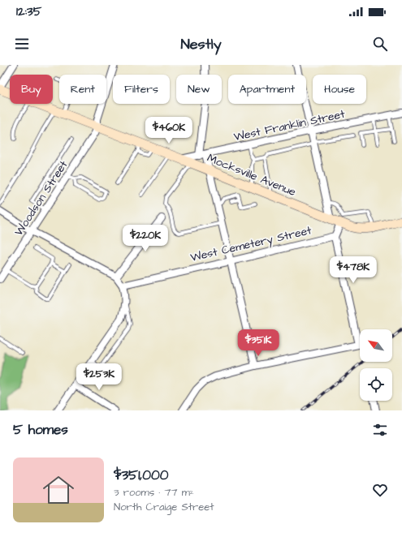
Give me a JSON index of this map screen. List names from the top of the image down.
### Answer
{
  "streets": {
    "street": [
      "West Franklin Street",
      "Mocksville Avenue",
      "Woodson Street",
      "West Cemetery Street"
    ]
  },
  "crossings": [
    ["West Franklin Street", "Mocksville Avenue"],
    ["Mocksville Avenue", "Woodson Street"]
  ],
  "north": "top left",
  "page": {
    "status": "12:35",
    "header": "Nestly",
    "chip": [
      "Buy",
      "Rent",
      "Filters",
      "New",
      "Apartment",
      "House"
    ],
    "price": [
      "$460K",
      "$220K",
      "$478K",
      "$351K",
      "$253K"
    ],
    "heading": "5 homes",
    "list": [
      {
        "name": "$351,000",
        "note": "3 rooms · 77 m² · North Craige Street"
      }
    ]
  }
}
